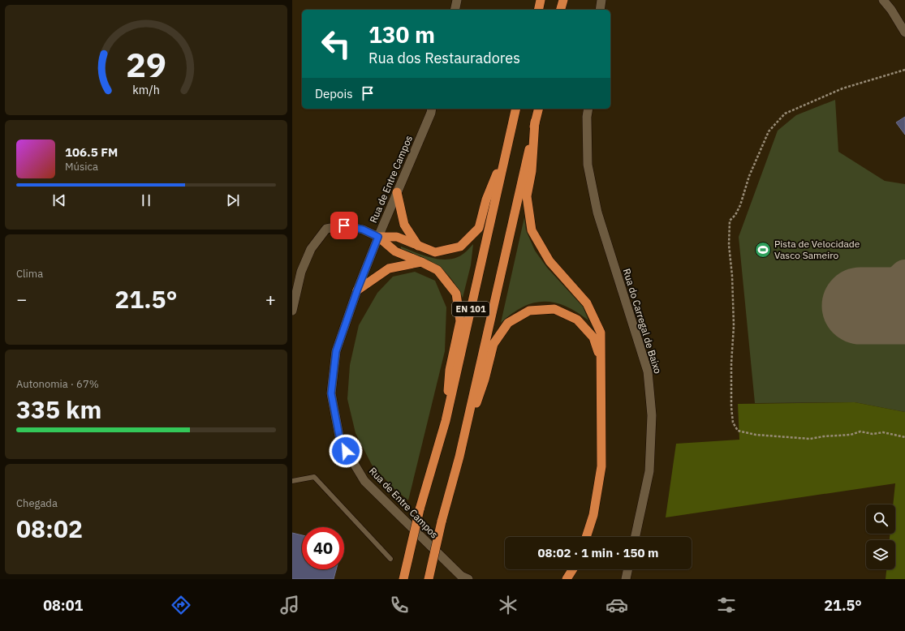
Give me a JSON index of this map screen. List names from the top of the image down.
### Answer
{
  "streets": {
    "highway": ["EN 101"],
    "street": ["Rua de Entre Campos", "Rua do Carregal de Baixo"]
  },
  "places": {
    "sports": ["Pista de Velocidade Vasco Sameiro"]
  },
  "page": {
    "turn": ["130 m", "Rua dos Restauradores"],
    "then": "Depois",
    "song": ["106.5 FM", "Música"],
    "tile": [
      "Clima",
      ["Autonomia · 67%", "335 km"],
      ["Chegada", "08:02"]
    ],
    "heat": ["−", "21.5°", "+"],
    "limit": "40",
    "trip": "08:02 · 1 min · 150 m",
    "tabs": ["08:01", "21.5°"],
    "gauge": ["29", "km/h"]
  }
}
